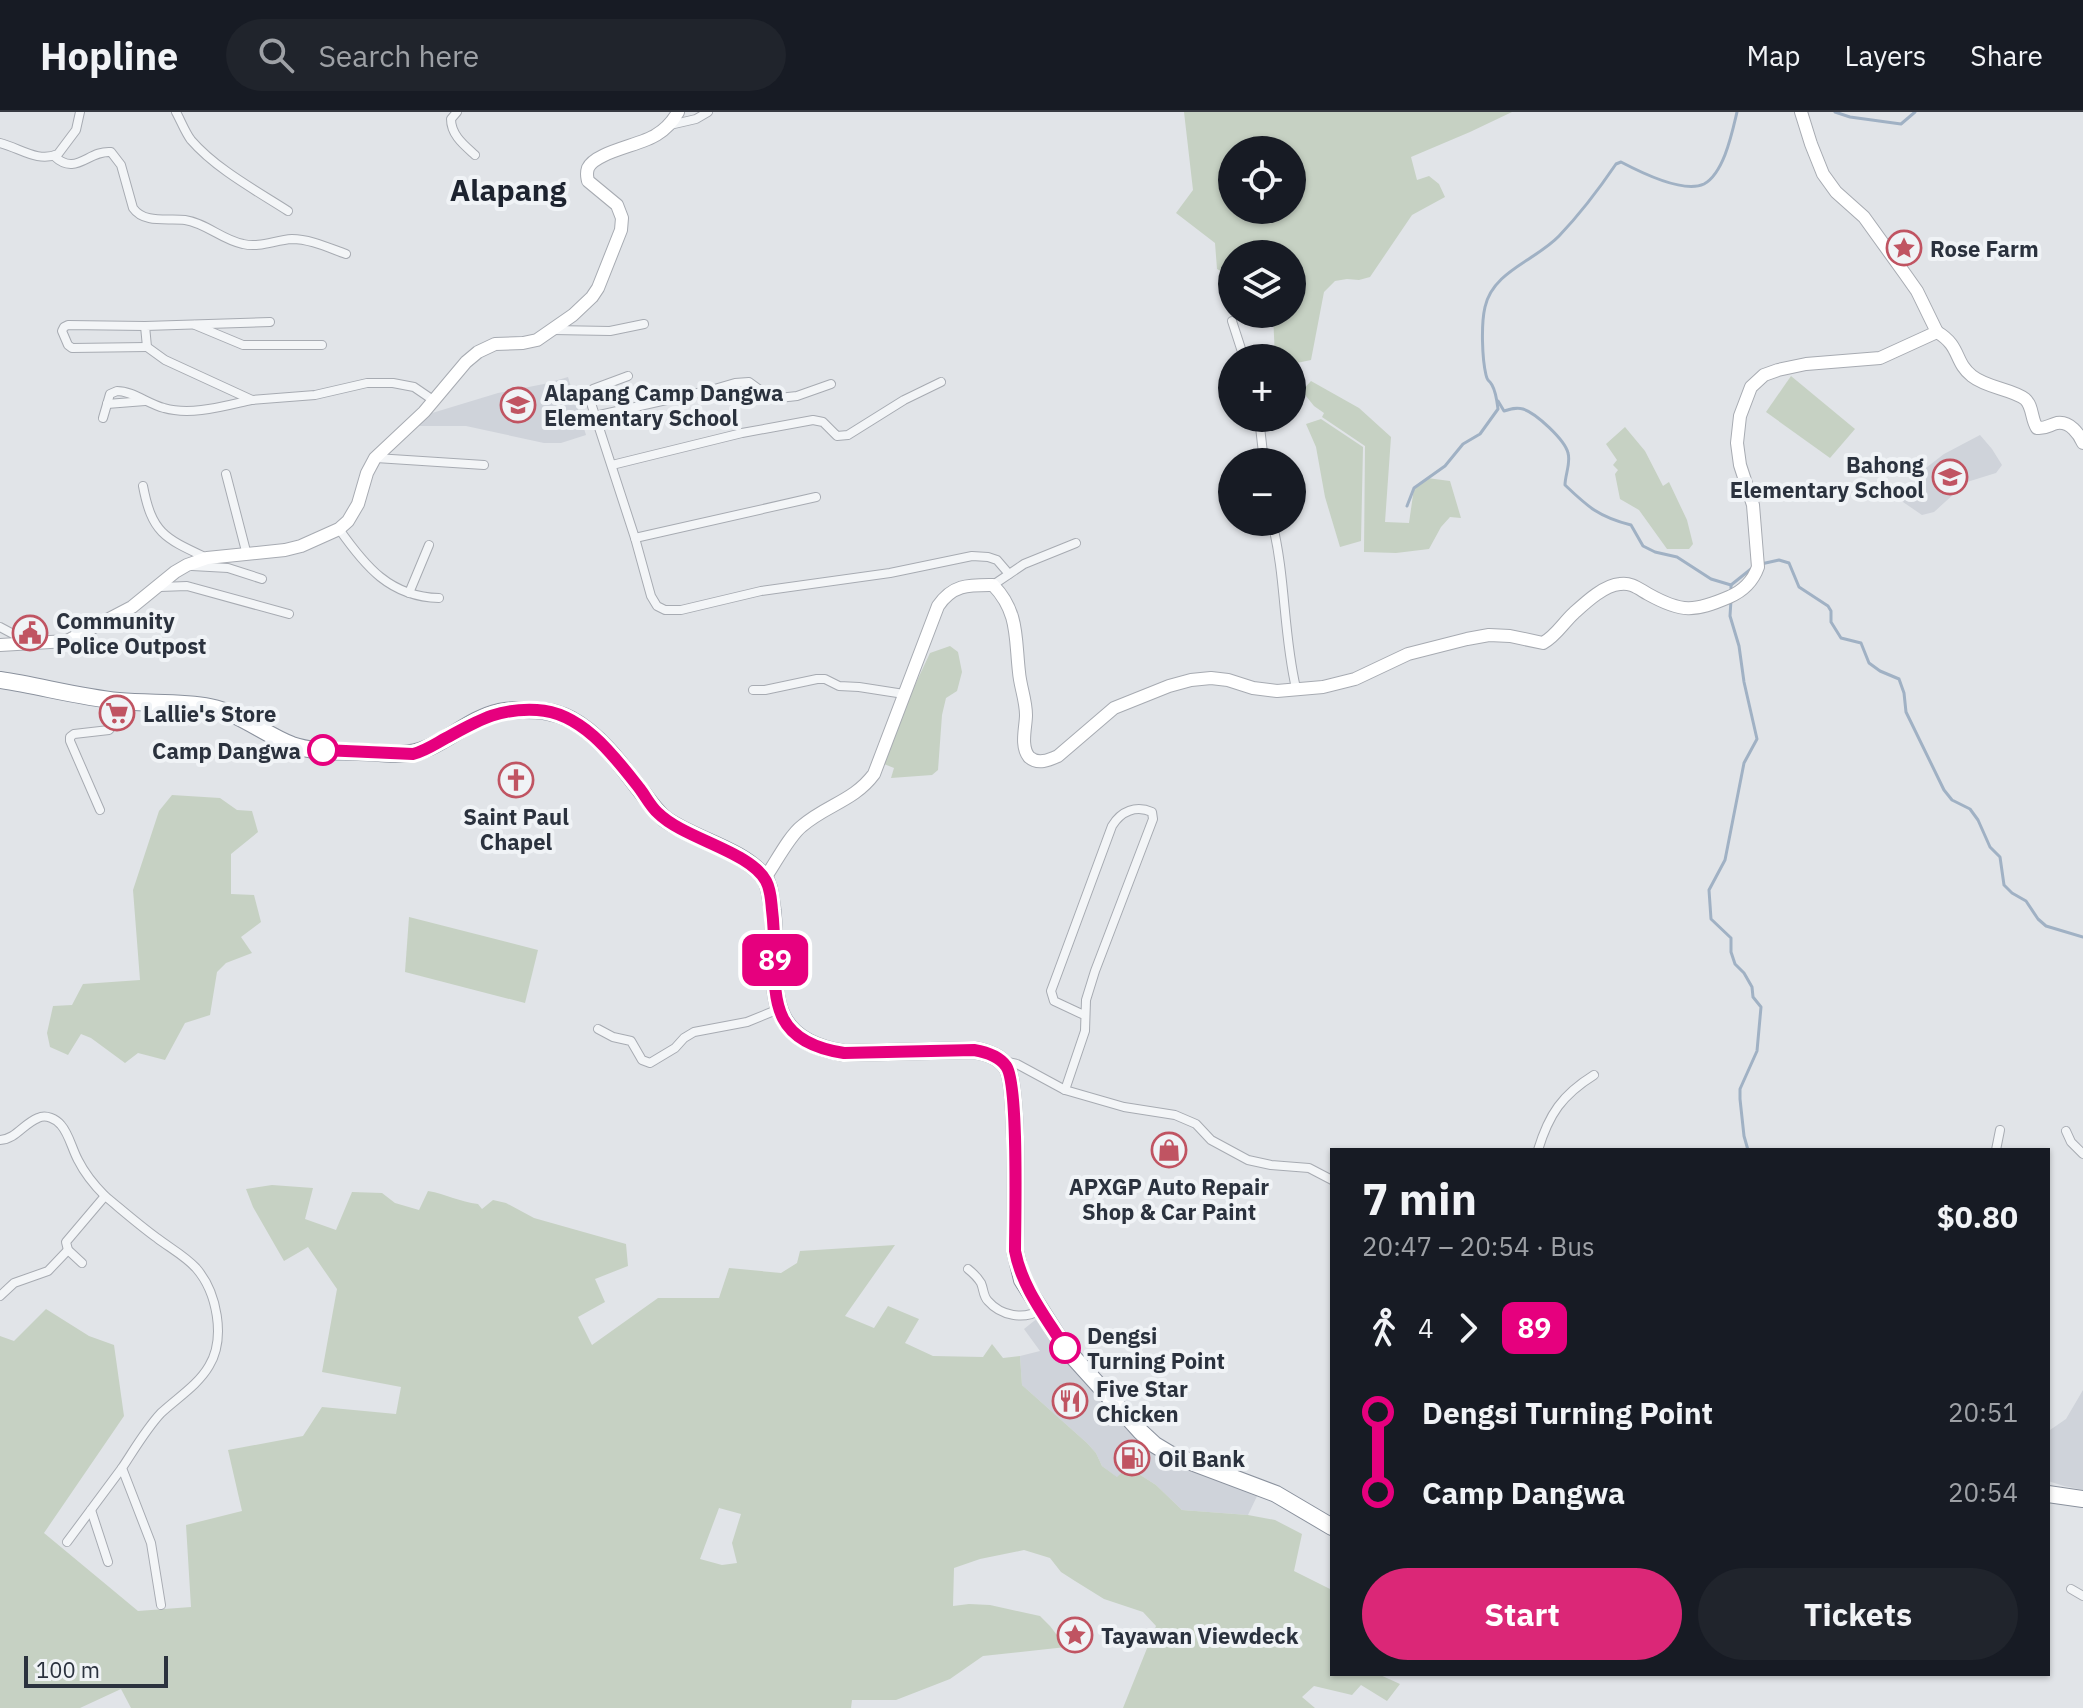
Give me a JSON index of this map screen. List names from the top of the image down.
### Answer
{
  "districts": ["Alapang"],
  "places": {
    "place": ["Rose Farm", "Tayawan Viewdeck"],
    "school or university": ["Alapang Camp Dangwa Elementary School", "Bahong Elementary School"],
    "public building": ["Community Police Outpost"],
    "supermarket": ["Lallie's Store"],
    "other": ["Camp Dangwa", "Dengsi Turning Point"],
    "church": ["Saint Paul Chapel"],
    "shop": ["APXGP Auto Repair Shop & Car Paint"],
    "restaurant": ["Five Star Chicken"],
    "fuel station": ["Oil Bank"]
  },
  "lines": ["bus line 89"],
  "scale_bar": "100 m",
  "page": {
    "header": "Hopline",
    "search": "Search here",
    "nav": ["Map", "Layers", "Share"],
    "on_map": "89",
    "map_buttons": ["+", "−"],
    "heading": ["7 min", "20:47 – 20:54 · Bus", "$0.80"],
    "legs": ["4", "89"],
    "list": [
      {
        "name": "Dengsi Turning Point",
        "value": "20:51"
      },
      {
        "name": "Camp Dangwa",
        "value": "20:54"
      }
    ],
    "buttons": ["Start", "Tickets"],
    "scale": "100 m"
  }
}
